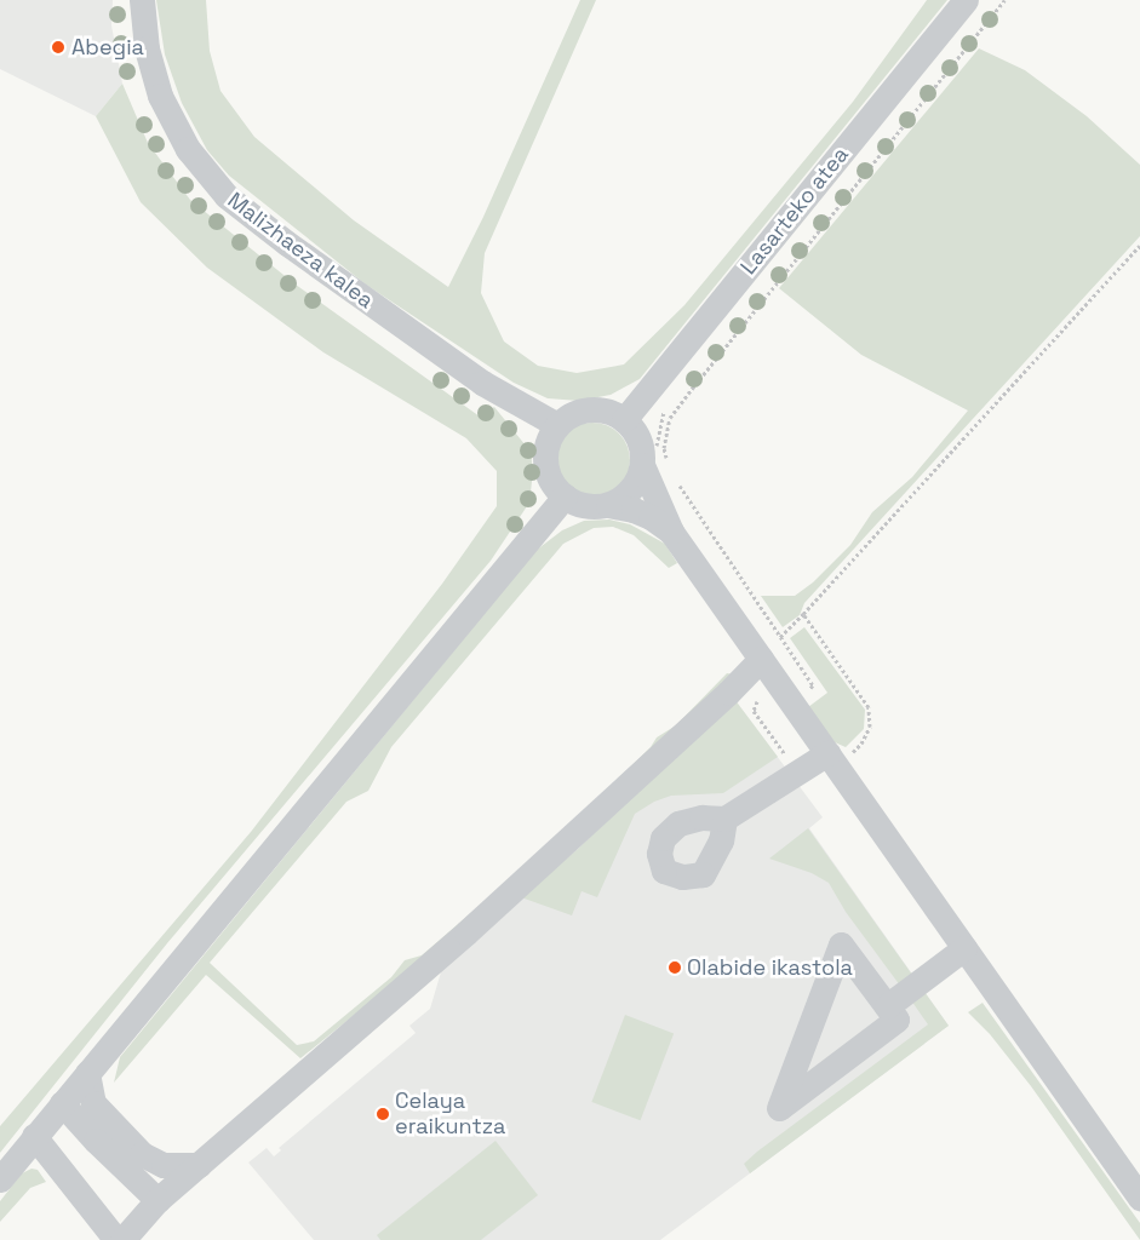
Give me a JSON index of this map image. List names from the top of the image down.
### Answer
{
  "streets": {
    "street": ["Lasarteko atea", "Malizhaeza kalea"]
  },
  "crossings": [
    ["Lasarteko atea", "Malizhaeza kalea"]
  ],
  "places": ["Abegia", "Olabide ikastola", "Celaya eraikuntza"]
}
